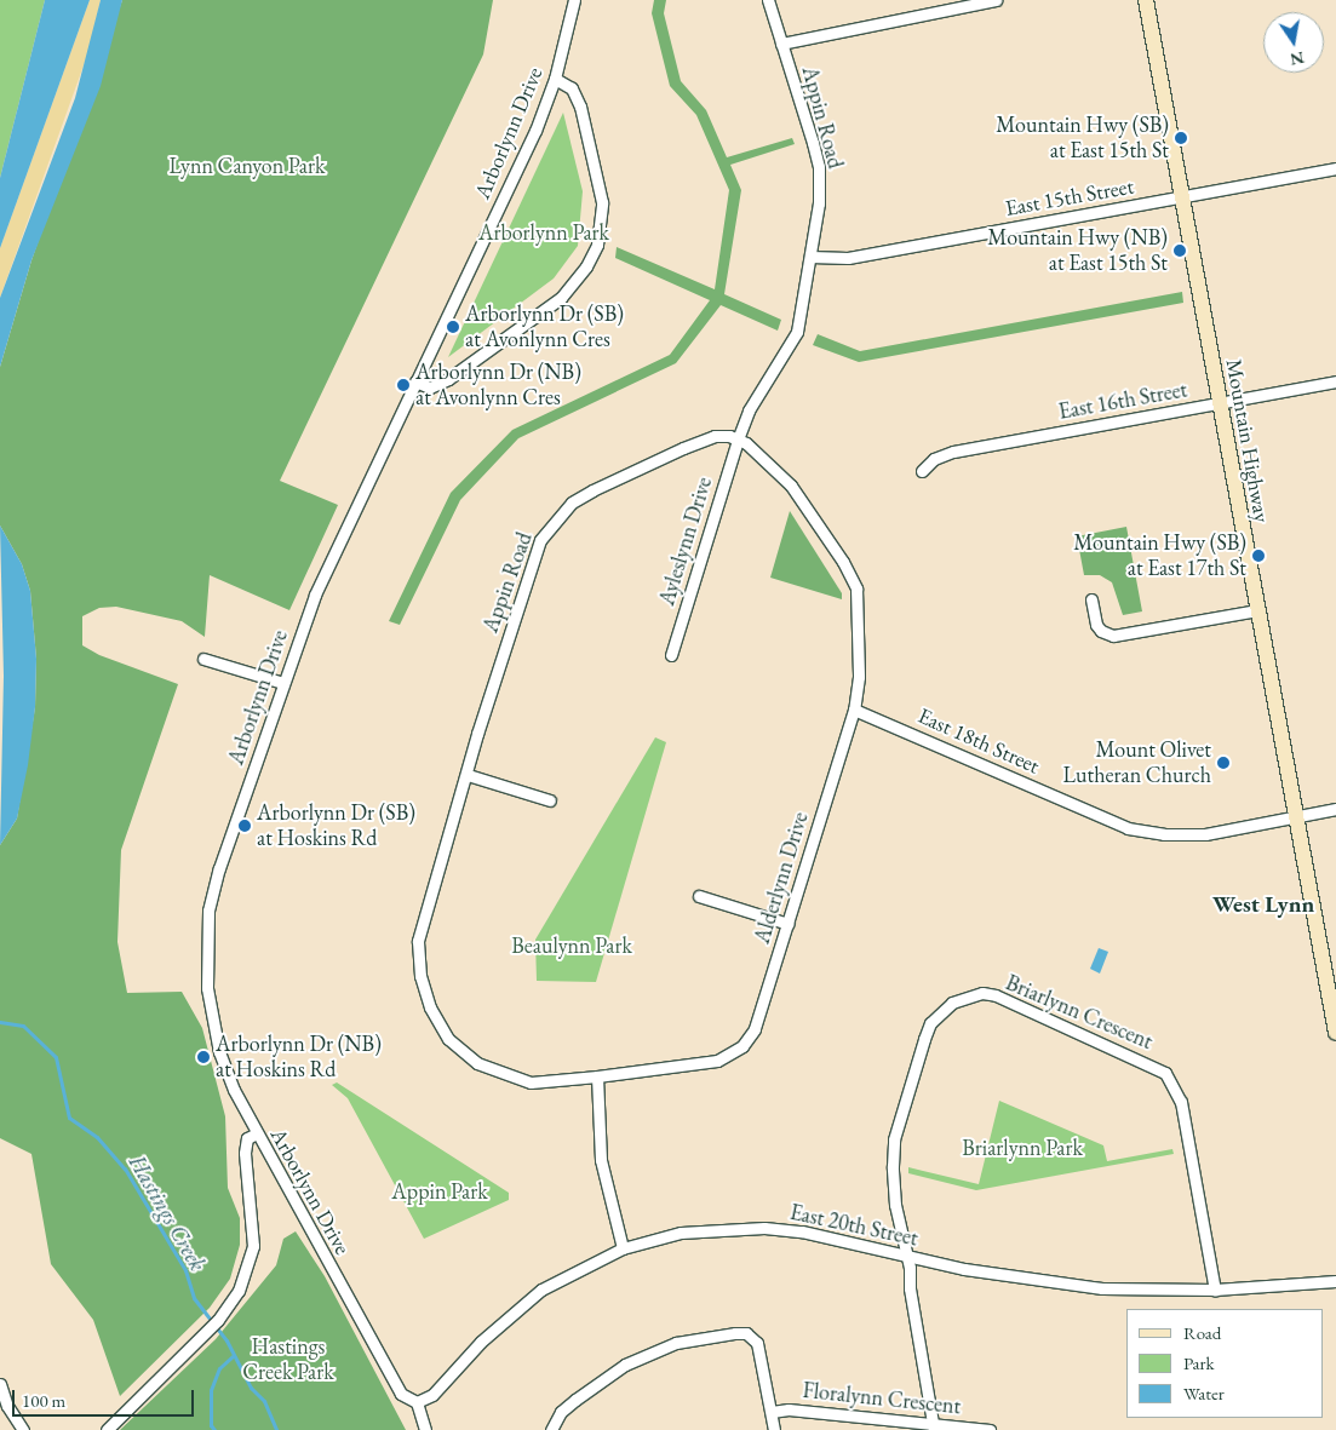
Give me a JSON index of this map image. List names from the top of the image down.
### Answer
{
  "streets": {
    "main road": ["Mountain Highway"],
    "street": [
      "Appin Road",
      "Arborlynn Drive",
      "East 15th Street",
      "East 16th Street",
      "Ayleslynn Drive",
      "East 18th Street",
      "Alderlynn Drive",
      "Briarlynn Crescent",
      "East 20th Street",
      "Floralynn Crescent"
    ]
  },
  "crossings": [
    ["Appin Road", "East 15th Street"],
    ["Appin Road", "Ayleslynn Drive"],
    ["Appin Road", "Alderlynn Drive"],
    ["Arborlynn Drive", "East 20th Street"],
    ["East 15th Street", "Mountain Highway"],
    ["East 16th Street", "Mountain Highway"],
    ["Mountain Highway", "East 18th Street"],
    ["Ayleslynn Drive", "Alderlynn Drive"],
    ["East 18th Street", "Alderlynn Drive"],
    ["Briarlynn Crescent", "East 20th Street"],
    ["Briarlynn Crescent", "Floralynn Crescent"]
  ],
  "districts": ["West Lynn"],
  "water": ["Hastings Creek"],
  "parks": [
    "Lynn Canyon Park",
    "Arborlynn Park",
    "Beaulynn Park",
    "Briarlynn Park",
    "Appin Park",
    "Hastings Creek Park"
  ],
  "places": [
    "Mountain Hwy (SB) at East 15th St",
    "Mountain Hwy (NB) at East 15th St",
    "Arborlynn Dr (SB) at Avonlynn Cres",
    "Arborlynn Dr (NB) at Avonlynn Cres",
    "Mountain Hwy (SB) at East 17th St",
    "Mount Olivet Lutheran Church",
    "Arborlynn Dr (SB) at Hoskins Rd",
    "Arborlynn Dr (NB) at Hoskins Rd"
  ],
  "legend": ["Road", "Park", "Water"],
  "scale_bar": "100 m",
  "north": "bottom"
}
